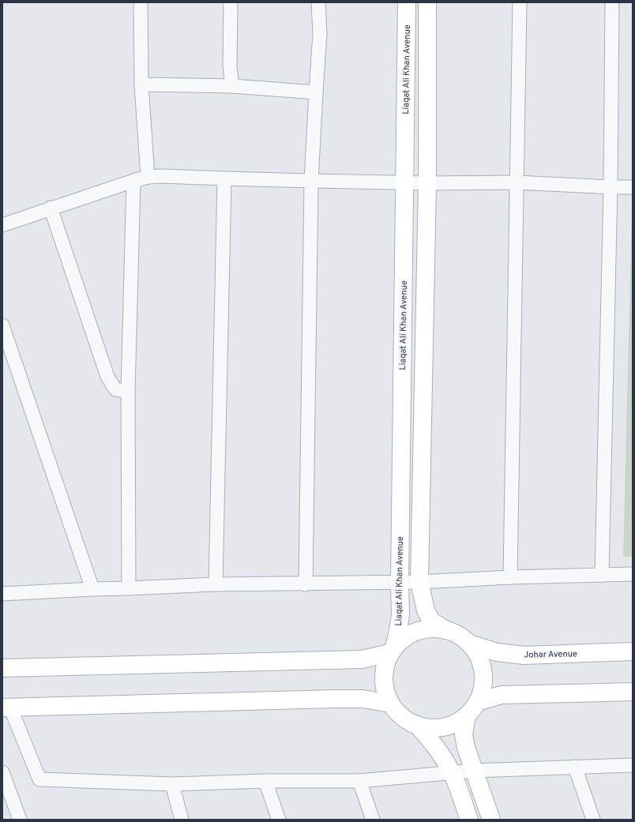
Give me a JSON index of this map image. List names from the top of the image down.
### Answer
{
  "streets": {
    "street": ["Liaqat Ali Khan Avenue", "Johar Avenue"]
  },
  "crossings": [
    ["Liaqat Ali Khan Avenue", "Johar Avenue"]
  ]
}
